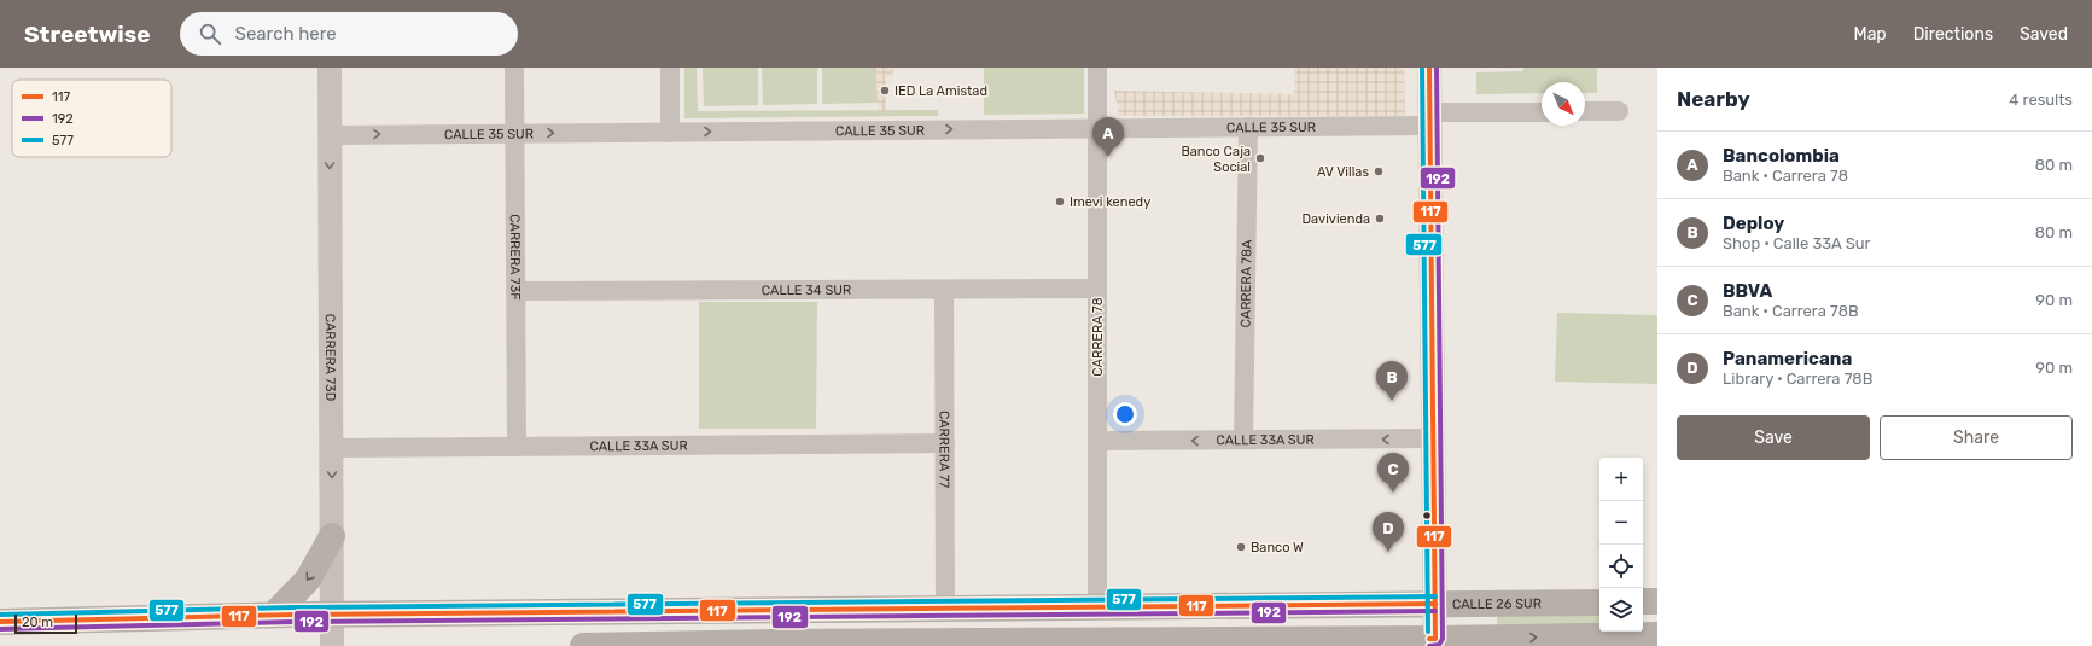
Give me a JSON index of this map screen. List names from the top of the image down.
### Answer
{
  "streets": {
    "main road": ["CALLE 26 SUR"],
    "street": [
      "CALLE 35 SUR",
      "CARRERA 73F",
      "CARRERA 78A",
      "CALLE 34 SUR",
      "CARRERA 78",
      "CARRERA 73D",
      "CALLE 33A SUR",
      "CARRERA 77"
    ]
  },
  "crossings": [
    ["CALLE 35 SUR", "CARRERA 73F"],
    ["CALLE 35 SUR", "CARRERA 78A"],
    ["CALLE 35 SUR", "CARRERA 78"],
    ["CALLE 35 SUR", "CARRERA 73D"],
    ["CARRERA 73F", "CALLE 34 SUR"],
    ["CARRERA 73F", "CALLE 33A SUR"],
    ["CARRERA 78A", "CALLE 33A SUR"],
    ["CALLE 34 SUR", "CARRERA 78"],
    ["CALLE 34 SUR", "CARRERA 77"],
    ["CARRERA 78", "CALLE 33A SUR"],
    ["CARRERA 78", "CALLE 26 SUR"],
    ["CARRERA 73D", "CALLE 33A SUR"],
    ["CARRERA 73D", "CALLE 26 SUR"],
    ["CALLE 33A SUR", "CARRERA 77"],
    ["CARRERA 77", "CALLE 26 SUR"]
  ],
  "one_way": ["CALLE 35 SUR", "CARRERA 73D", "CALLE 33A SUR"],
  "places": [
    "IED La Amistad",
    "Banco Caja Social",
    "AV Villas",
    "Imevi kenedy",
    "Davivienda",
    "Banco W"
  ],
  "lines": ["transit line 117", "transit line 192", "transit line 577"],
  "legend": ["117", "192", "577"],
  "scale_bar": "20 m",
  "north": "bottom right",
  "page": {
    "header": "Streetwise",
    "search": "Search here",
    "nav": ["Map", "Directions", "Saved"],
    "heading": ["Nearby", "4 results"],
    "pins": [
      "A",
      "B",
      "C",
      "D"
    ],
    "list": [
      {
        "mark": "A",
        "name": "Bancolombia",
        "note": "Bank · Carrera 78",
        "value": "80 m"
      },
      {
        "mark": "B",
        "name": "Deploy",
        "note": "Shop · Calle 33A Sur",
        "value": "80 m"
      },
      {
        "mark": "C",
        "name": "BBVA",
        "note": "Bank · Carrera 78B",
        "value": "90 m"
      },
      {
        "mark": "D",
        "name": "Panamericana",
        "note": "Library · Carrera 78B",
        "value": "90 m"
      }
    ],
    "buttons": ["Save", "Share"],
    "map_buttons": ["+", "−"],
    "scale": "20 m"
  }
}
